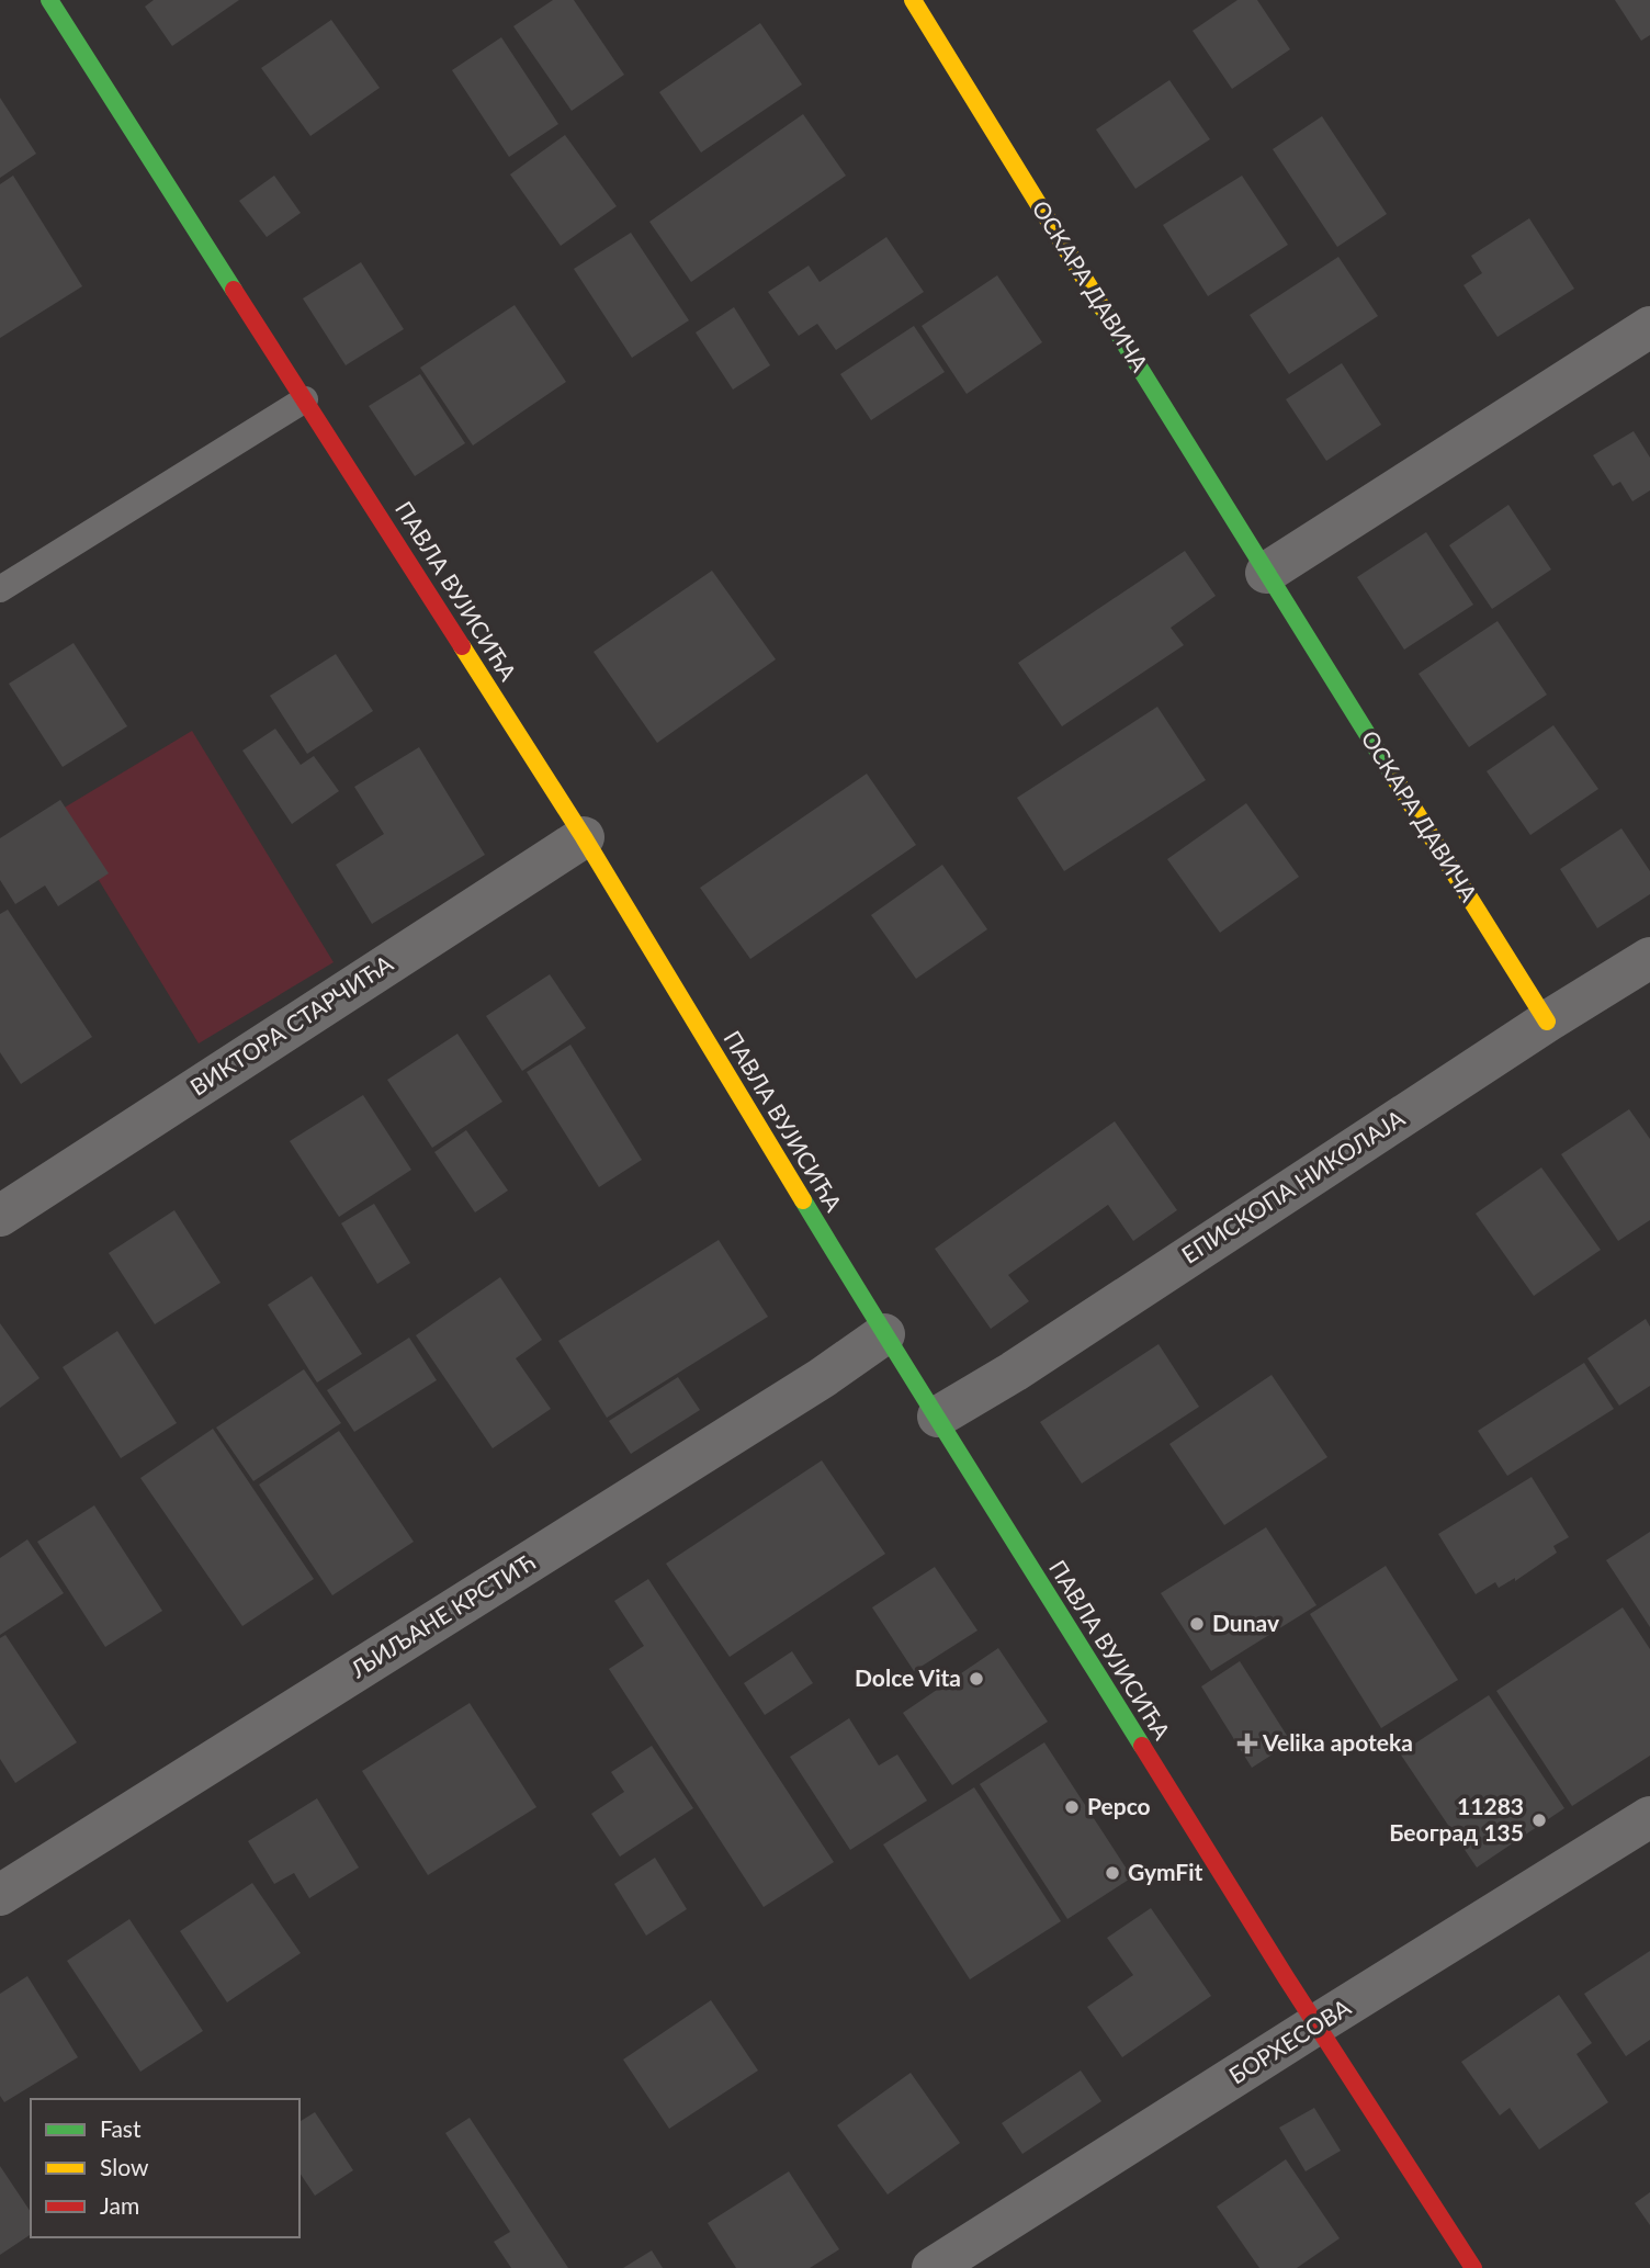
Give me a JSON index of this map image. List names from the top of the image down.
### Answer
{
  "streets": {
    "street": [
      "ОСКАРА ДАВИЧА",
      "ПАВЛА ВУЈИСИЋА",
      "ВИКТОРА СТАРЧИЋА",
      "ЕПИСКОПА НИКОЛАЈА",
      "ЉИЉАНЕ КРСТИЋ",
      "БОРХЕСОВА"
    ]
  },
  "crossings": [
    ["ОСКАРА ДАВИЧА", "ЕПИСКОПА НИКОЛАЈА"],
    ["ПАВЛА ВУЈИСИЋА", "ВИКТОРА СТАРЧИЋА"],
    ["ПАВЛА ВУЈИСИЋА", "ЕПИСКОПА НИКОЛАЈА"],
    ["ПАВЛА ВУЈИСИЋА", "ЉИЉАНЕ КРСТИЋ"],
    ["ПАВЛА ВУЈИСИЋА", "БОРХЕСОВА"]
  ],
  "places": {
    "other": [
      "Dunav",
      "Dolce Vita",
      "Pepco",
      "11283 Београд 135",
      "GymFit"
    ],
    "health": ["Velika apoteka"]
  },
  "legend": ["Fast", "Slow", "Jam"]
}
